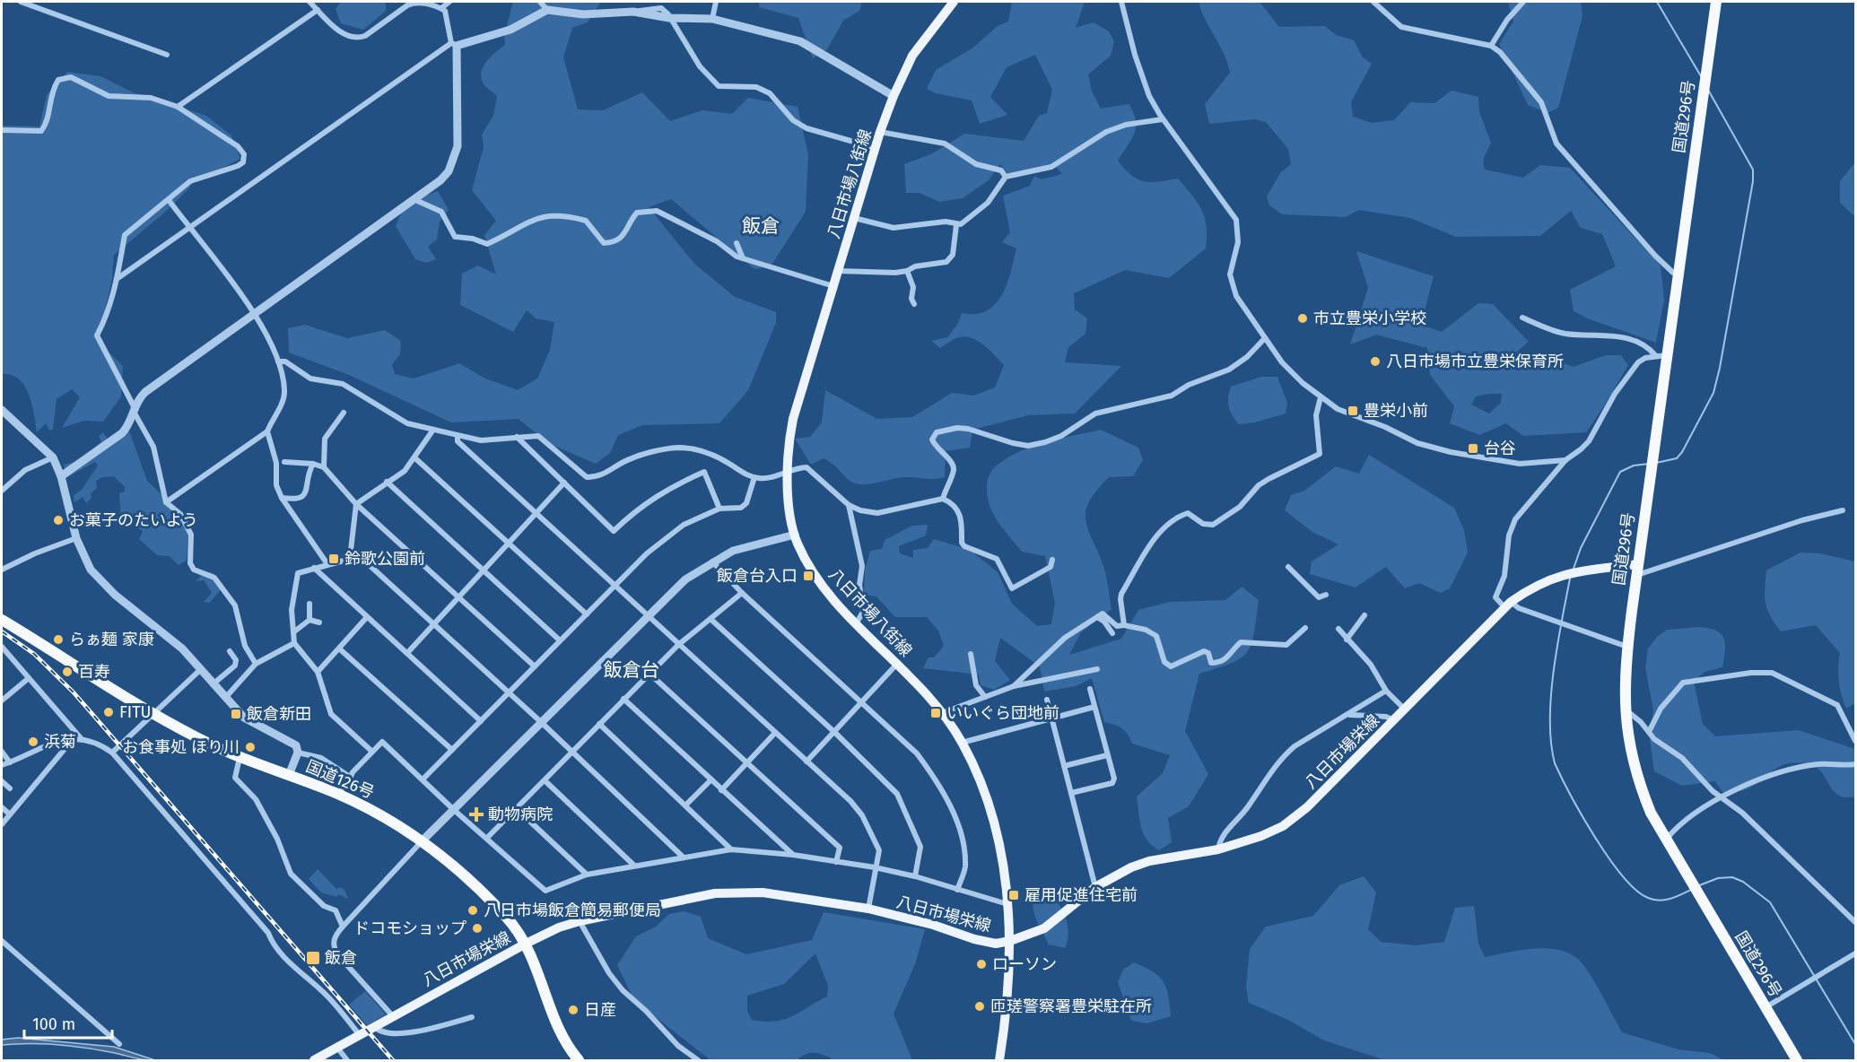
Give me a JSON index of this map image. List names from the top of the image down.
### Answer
{
  "streets": {
    "highway": ["国道296号", "国道126号"],
    "main road": ["八日市場八街線", "八日市場栄線"]
  },
  "crossings": [
    ["国道296号", "八日市場栄線"],
    ["八日市場八街線", "八日市場栄線"],
    ["八日市場栄線", "国道126号"]
  ],
  "districts": ["飯倉", "飯倉台"],
  "places": {
    "other": [
      "市立豊栄小学校",
      "八日市場市立豊栄保育所",
      "お菓子のたいよう",
      "らぁ麺 家康",
      "百寿",
      "FITU",
      "浜菊",
      "お食事処 ほり川",
      "八日市場飯倉簡易郵便局",
      "ドコモショップ",
      "ローソン",
      "匝瑳警察署豊栄駐在所",
      "日産"
    ],
    "transit": [
      "豊栄小前",
      "台谷",
      "鈴歌公園前",
      "飯倉台入口",
      "いいぐら団地前",
      "飯倉新田",
      "雇用促進住宅前",
      "飯倉"
    ],
    "health": ["動物病院"]
  },
  "scale_bar": "100 m"
}
